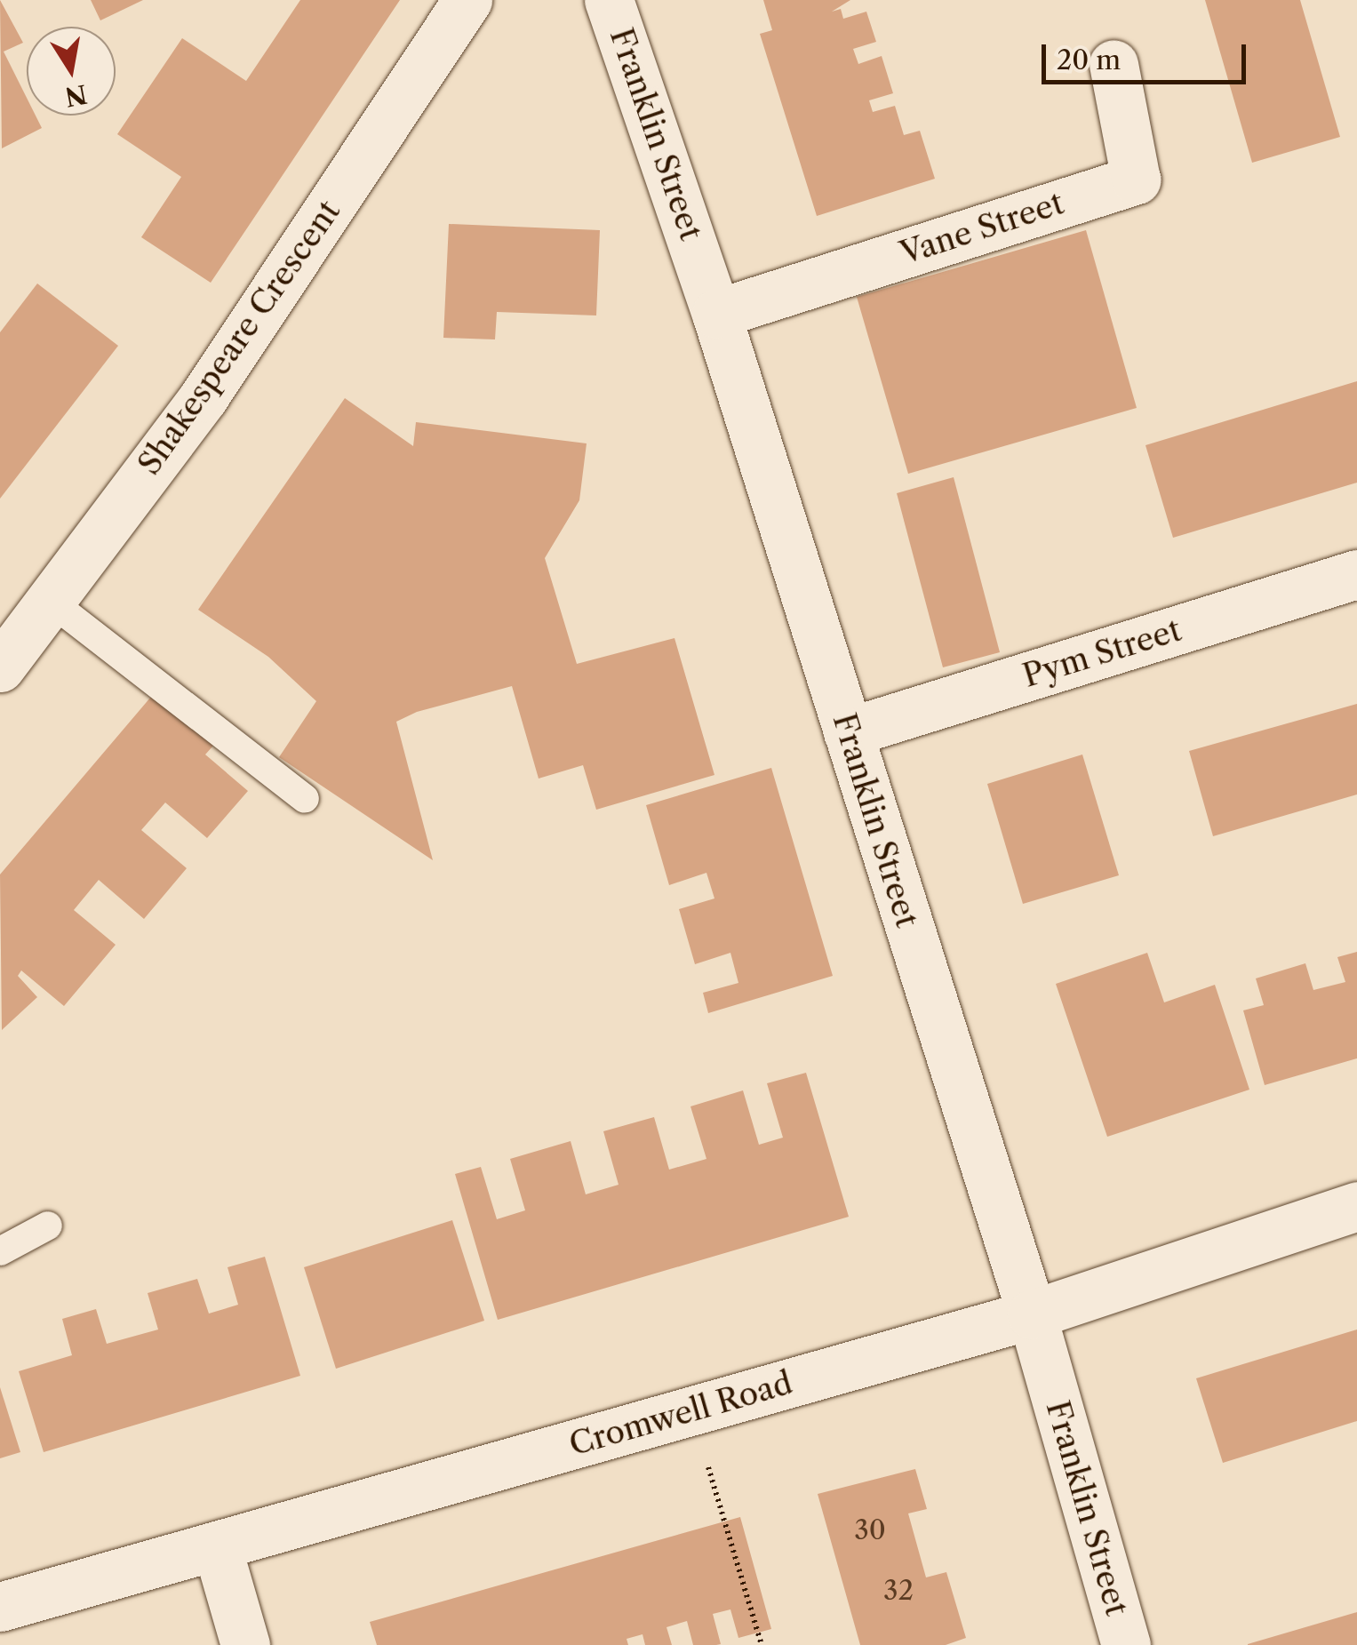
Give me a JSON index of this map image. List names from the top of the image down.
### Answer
{
  "streets": {
    "street": [
      "Franklin Street",
      "Vane Street",
      "Shakespeare Crescent",
      "Pym Street",
      "Cromwell Road"
    ]
  },
  "crossings": [
    ["Franklin Street", "Vane Street"],
    ["Franklin Street", "Pym Street"],
    ["Franklin Street", "Cromwell Road"]
  ],
  "house_numbers": ["30", "32"],
  "scale_bar": "20 m",
  "north": "bottom"
}
